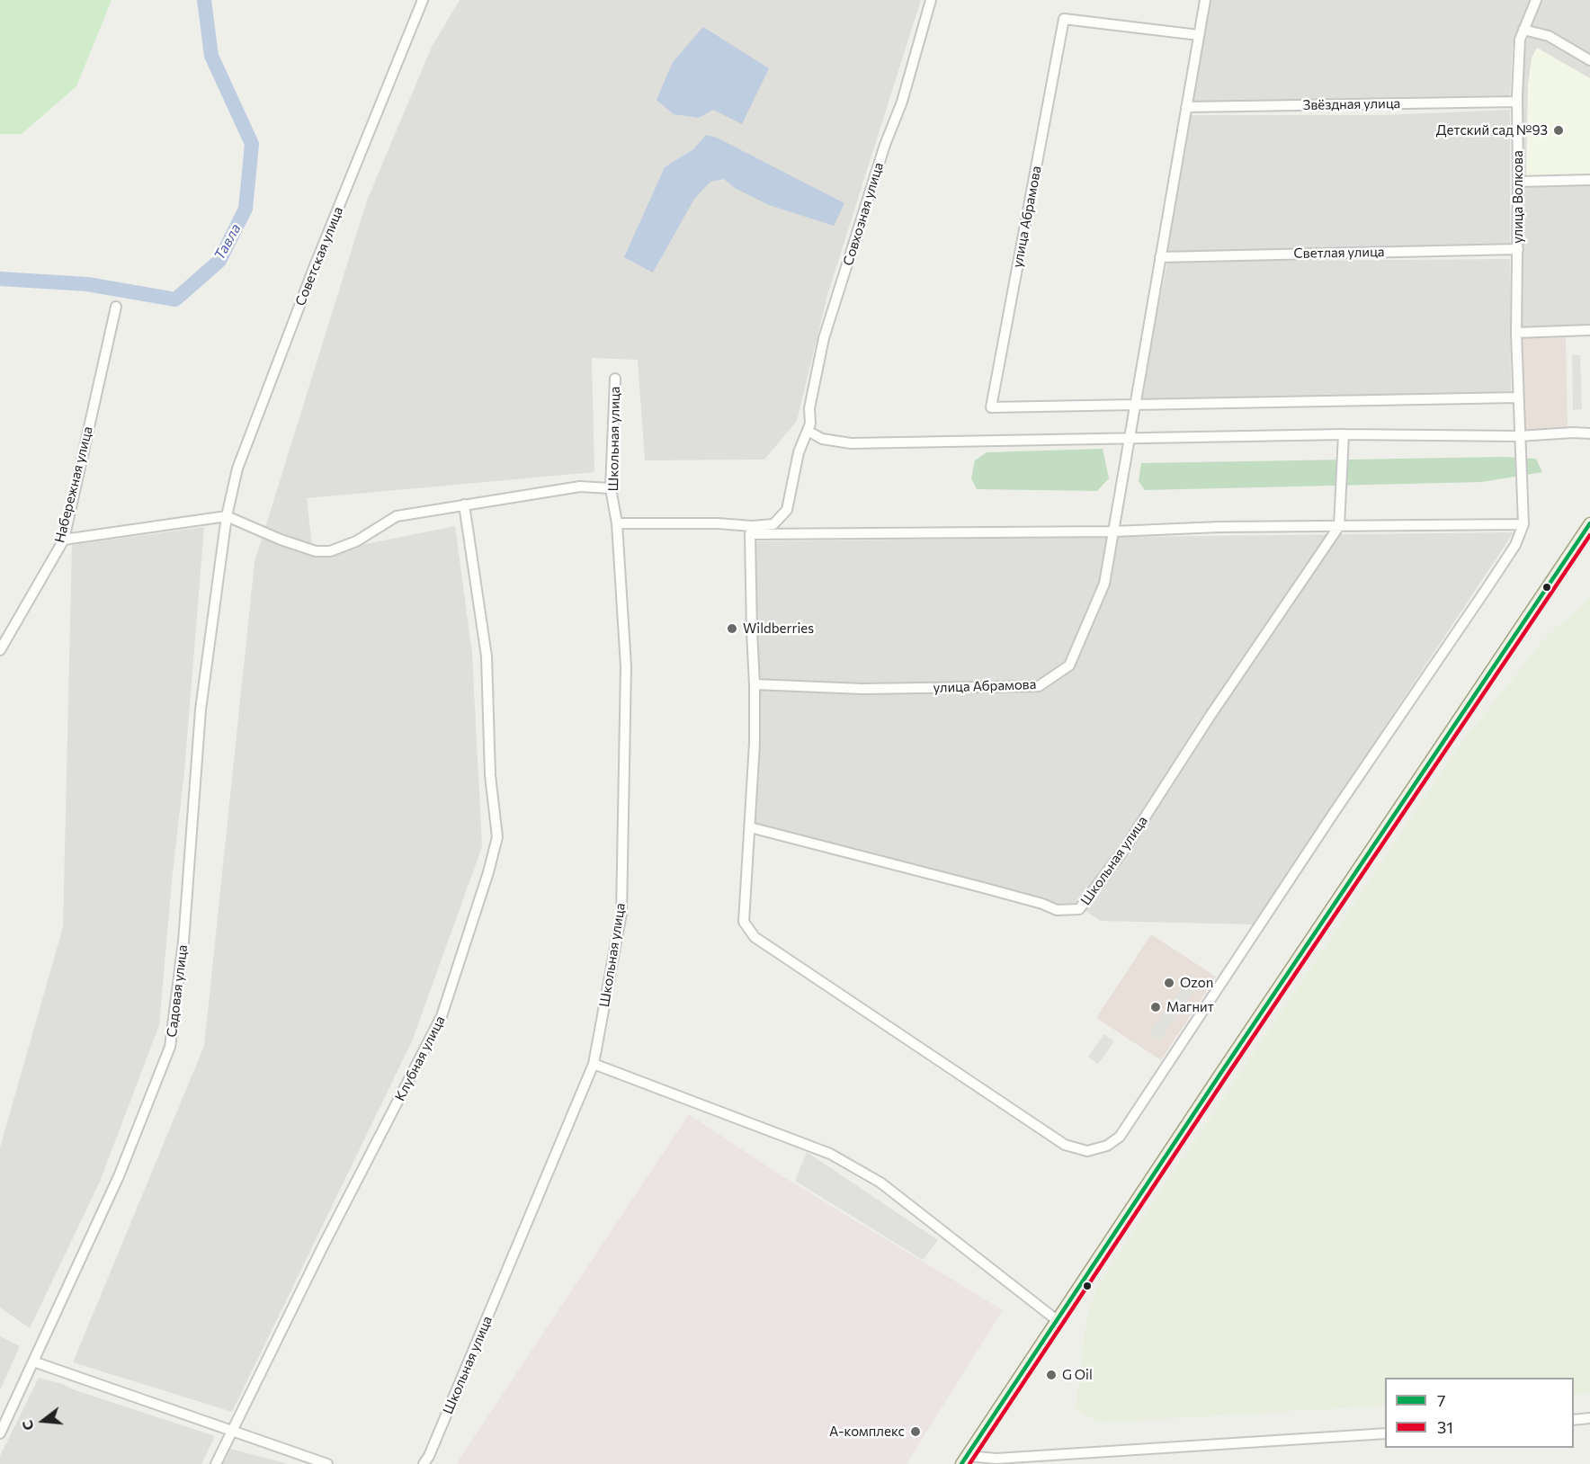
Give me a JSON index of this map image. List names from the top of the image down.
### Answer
{
  "streets": {
    "street": [
      "Звёздная улица",
      "улица Волкова",
      "Совхозная улица",
      "улица Абрамова",
      "Светлая улица",
      "Советская улица",
      "Школьная улица",
      "Набережная улица",
      "Садовая улица",
      "Клубная улица"
    ]
  },
  "crossings": [
    ["Звёздная улица", "улица Волкова"],
    ["Звёздная улица", "улица Абрамова"],
    ["улица Волкова", "Светлая улица"],
    ["улица Абрамова", "Светлая улица"],
    ["Советская улица", "Садовая улица"]
  ],
  "water": ["Тавла"],
  "places": [
    "Детский сад №93",
    "Wildberries",
    "Ozon",
    "Магнит",
    "G Oil",
    "А-комплекс"
  ],
  "lines": ["transit line 7", "transit line 31"],
  "legend": ["7", "31"],
  "north": "left"
}
